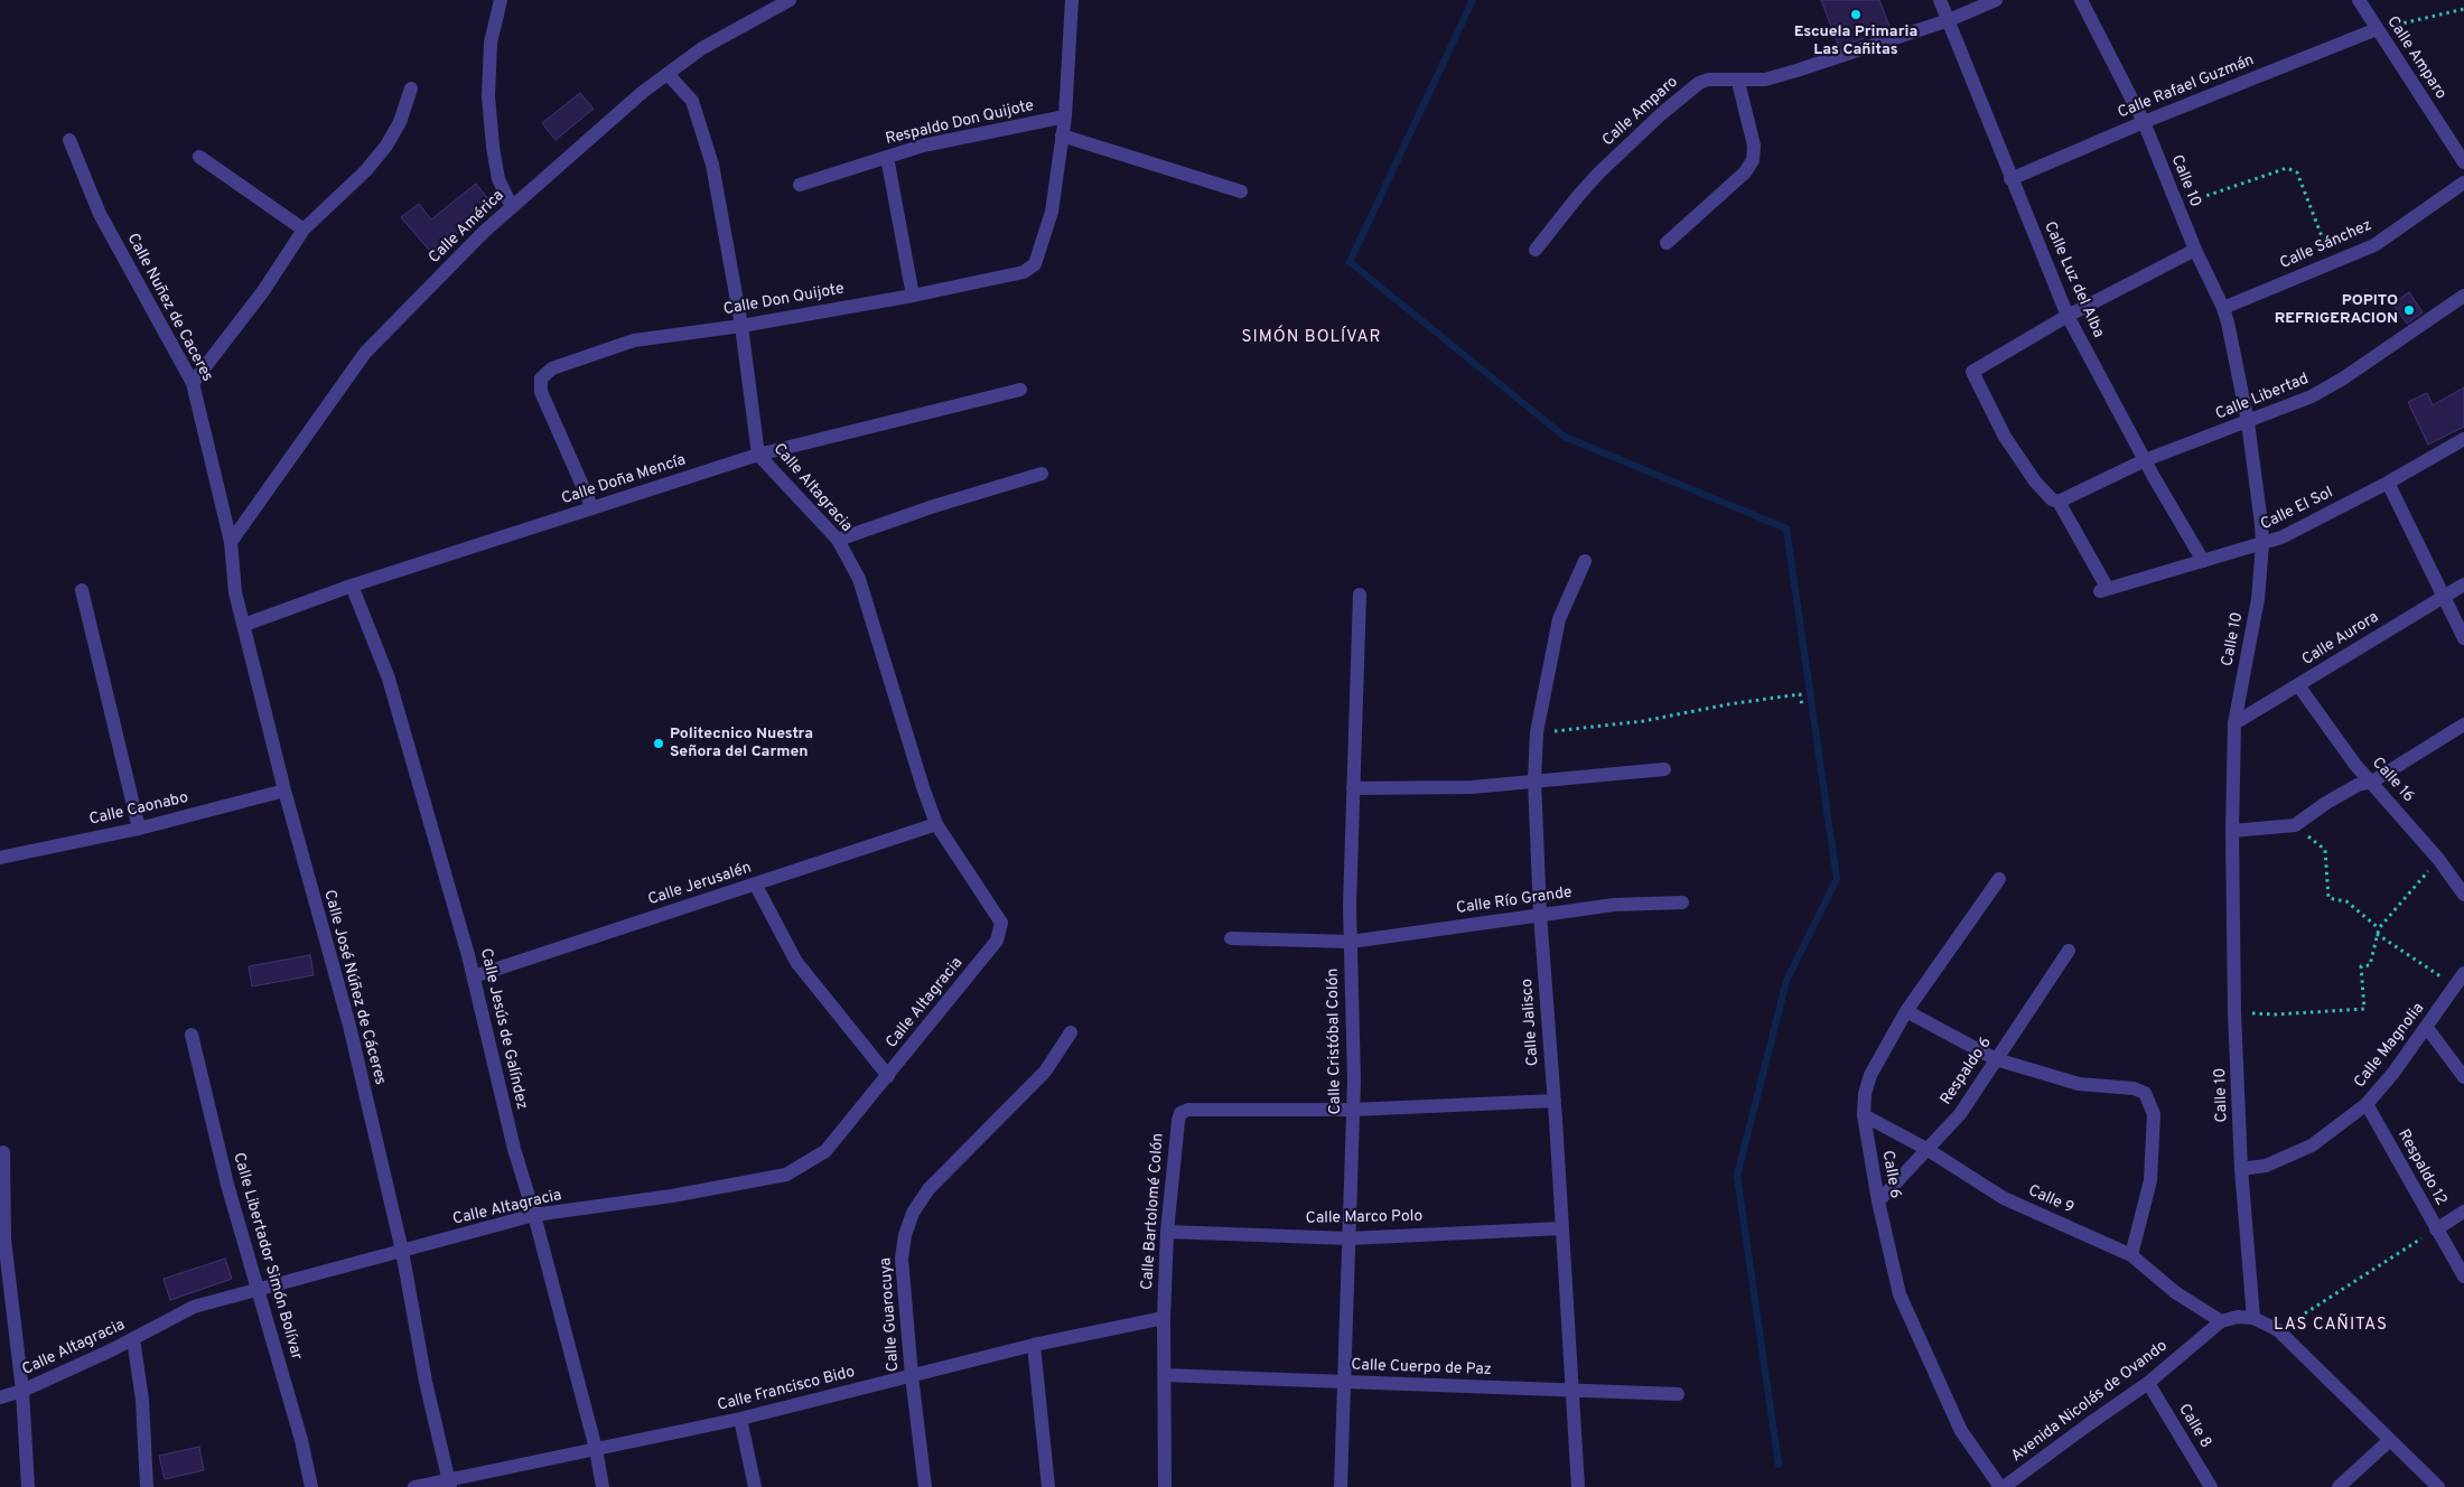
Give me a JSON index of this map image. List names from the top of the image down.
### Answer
{
  "streets": {
    "street": [
      "Calle Amparo",
      "Calle Rafael Guzmán",
      "Respaldo Don Quijote",
      "Calle 10",
      "Calle América",
      "Calle Sánchez",
      "Calle Luz del Alba",
      "Calle Don Quijote",
      "Calle Nuñez de Caceres",
      "Calle Libertad",
      "Calle Doña Mencía",
      "Calle Altagracia",
      "Calle El Sol",
      "Calle Aurora",
      "Calle 16",
      "Calle Caonabo",
      "Calle Jerusalén",
      "Calle Río Grande",
      "Calle José Núñez de Cáceres",
      "Calle Jalisco",
      "Calle Jesús de Galíndez",
      "Calle Cristóbal Colón",
      "Calle Magnolia",
      "Respaldo 6",
      "Respaldo 12",
      "Calle 6",
      "Calle 9",
      "Calle Bartolomé Colón",
      "Calle Marco Polo",
      "Calle Libertador Simón Bolívar",
      "Calle Guarocuya",
      "Calle Cuerpo de Paz",
      "Calle Francisco Bido",
      "Avenida Nicolás de Ovando",
      "Calle 8"
    ]
  },
  "crossings": [
    ["Calle Amparo", "Calle Rafael Guzmán"],
    ["Calle Amparo", "Calle Luz del Alba"],
    ["Calle Rafael Guzmán", "Calle 10"],
    ["Calle Rafael Guzmán", "Calle Luz del Alba"],
    ["Calle 10", "Calle Sánchez"],
    ["Calle 10", "Calle Libertad"],
    ["Calle 10", "Calle El Sol"],
    ["Calle 10", "Calle Aurora"],
    ["Calle 10", "Calle Magnolia"],
    ["Calle América", "Calle Altagracia"],
    ["Calle América", "Calle José Núñez de Cáceres"],
    ["Calle Luz del Alba", "Calle Libertad"],
    ["Calle Luz del Alba", "Calle El Sol"],
    ["Calle Don Quijote", "Calle Doña Mencía"],
    ["Calle Don Quijote", "Calle Altagracia"],
    ["Calle Nuñez de Caceres", "Calle José Núñez de Cáceres"],
    ["Calle Libertad", "Calle El Sol"],
    ["Calle Doña Mencía", "Calle Altagracia"],
    ["Calle Doña Mencía", "Calle José Núñez de Cáceres"],
    ["Calle Doña Mencía", "Calle Jesús de Galíndez"],
    ["Calle Altagracia", "Calle Jerusalén"],
    ["Calle Altagracia", "Calle José Núñez de Cáceres"],
    ["Calle Altagracia", "Calle Jesús de Galíndez"],
    ["Calle Altagracia", "Calle Libertador Simón Bolívar"],
    ["Calle Aurora", "Calle 16"],
    ["Calle Caonabo", "Calle José Núñez de Cáceres"],
    ["Calle Jerusalén", "Calle Jesús de Galíndez"],
    ["Calle Río Grande", "Calle Jalisco"],
    ["Calle Río Grande", "Calle Cristóbal Colón"],
    ["Calle José Núñez de Cáceres", "Calle Francisco Bido"],
    ["Calle Jalisco", "Calle Bartolomé Colón"],
    ["Calle Jalisco", "Calle Marco Polo"],
    ["Calle Jalisco", "Calle Cuerpo de Paz"],
    ["Calle Jesús de Galíndez", "Calle Francisco Bido"],
    ["Calle Cristóbal Colón", "Calle Bartolomé Colón"],
    ["Calle Cristóbal Colón", "Calle Marco Polo"],
    ["Calle Cristóbal Colón", "Calle Cuerpo de Paz"],
    ["Calle Magnolia", "Respaldo 12"],
    ["Respaldo 6", "Calle 6"],
    ["Respaldo 6", "Calle 9"],
    ["Calle 6", "Calle 9"],
    ["Calle 6", "Avenida Nicolás de Ovando"],
    ["Calle 9", "Avenida Nicolás de Ovando"],
    ["Calle Bartolomé Colón", "Calle Marco Polo"],
    ["Calle Bartolomé Colón", "Calle Cuerpo de Paz"],
    ["Calle Bartolomé Colón", "Calle Francisco Bido"],
    ["Calle Guarocuya", "Calle Francisco Bido"],
    ["Avenida Nicolás de Ovando", "Calle 8"]
  ],
  "districts": ["SIMÓN BOLÍVAR", "LAS CAÑITAS"],
  "places": ["Escuela Primaria Las Cañitas", "POPITO REFRIGERACION", "Politecnico Nuestra Señora del Carmen"]
}
